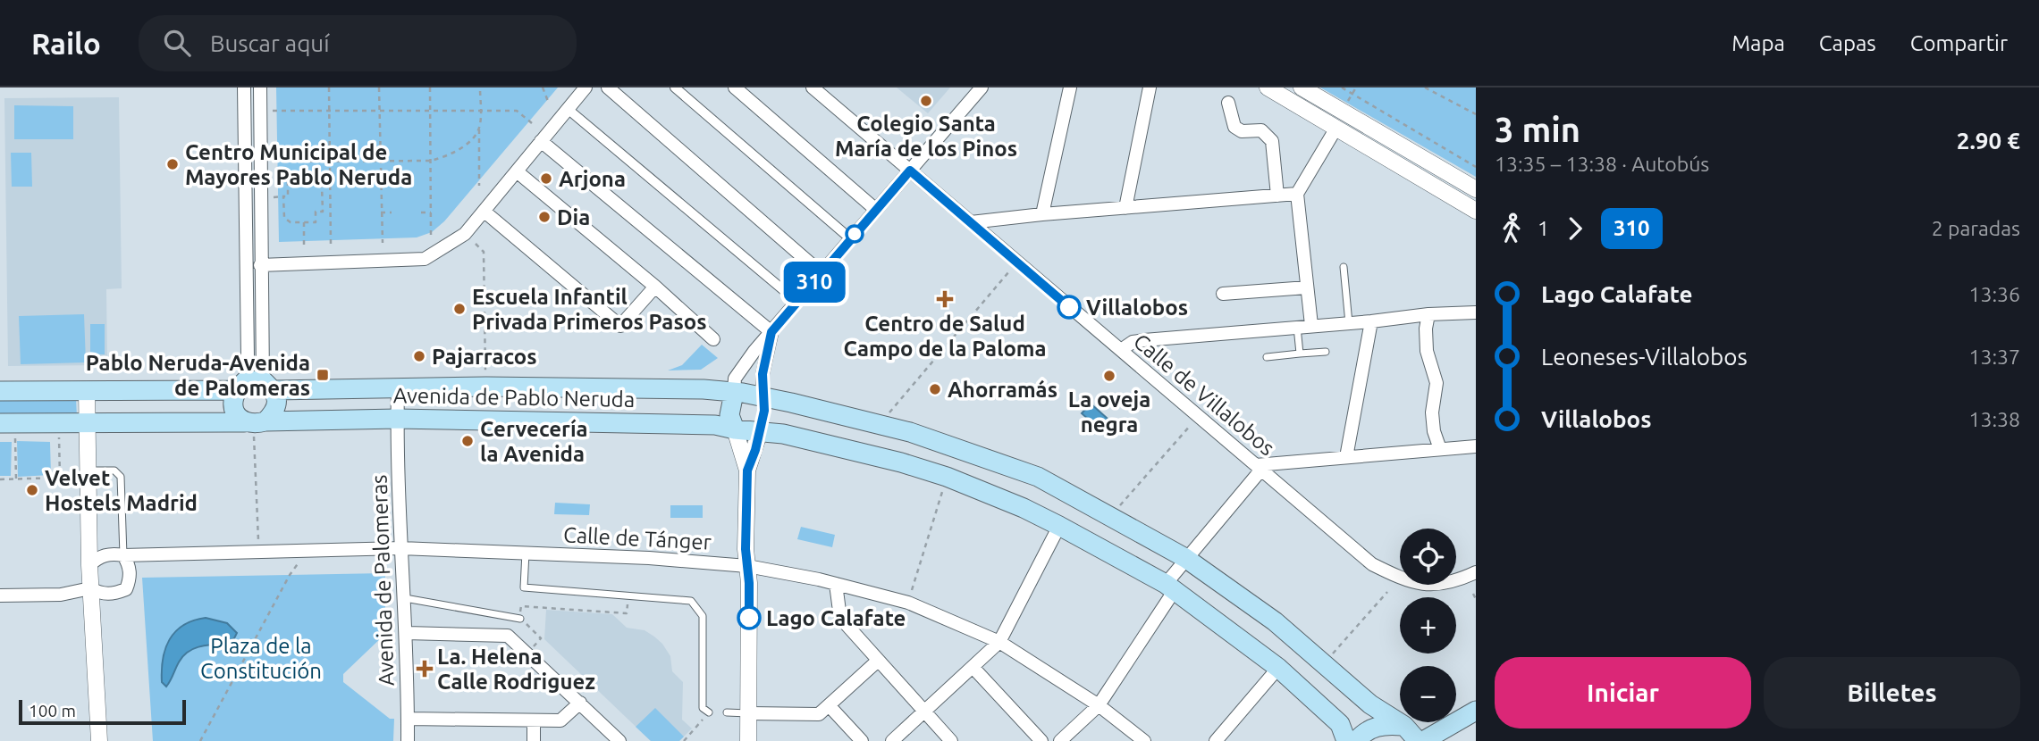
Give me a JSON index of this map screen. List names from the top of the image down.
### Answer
{
  "streets": {
    "main road": ["Avenida de Pablo Neruda"],
    "street": ["Calle de Villalobos", "Calle de Tánger", "Avenida de Palomeras"]
  },
  "crossings": [
    ["Avenida de Pablo Neruda", "Avenida de Palomeras"],
    ["Calle de Tánger", "Avenida de Palomeras"]
  ],
  "parks": ["Plaza de la Constitución"],
  "places": {
    "other": [
      "Colegio Santa María de los Pinos",
      "Centro Municipal de Mayores Pablo Neruda",
      "Arjona",
      "Dia",
      "Villalobos",
      "Escuela Infantil Privada Primeros Pasos",
      "Pajarracos",
      "La oveja negra",
      "Ahorramás",
      "Cervecería la Avenida",
      "Velvet Hostels Madrid",
      "Lago Calafate"
    ],
    "health": ["Centro de Salud Campo de la Paloma", "La. Helena Calle Rodriguez"],
    "transit": ["Pablo Neruda-Avenida de Palomeras"]
  },
  "lines": ["bus line 310"],
  "scale_bar": "100 m",
  "page": {
    "header": "Railo",
    "search": "Buscar aquí",
    "nav": ["Mapa", "Capas", "Compartir"],
    "on_map": "310",
    "heading": ["3 min", "13:35 – 13:38 · Autobús", "2.90 €"],
    "legs": ["1", "310", "2 paradas"],
    "list": [
      {
        "name": "Lago Calafate",
        "value": "13:36"
      },
      {
        "name": "Leoneses-Villalobos",
        "value": "13:37"
      },
      {
        "name": "Villalobos",
        "value": "13:38"
      }
    ],
    "map_buttons": ["+", "−"],
    "buttons": ["Iniciar", "Billetes"],
    "scale": "100 m"
  }
}
